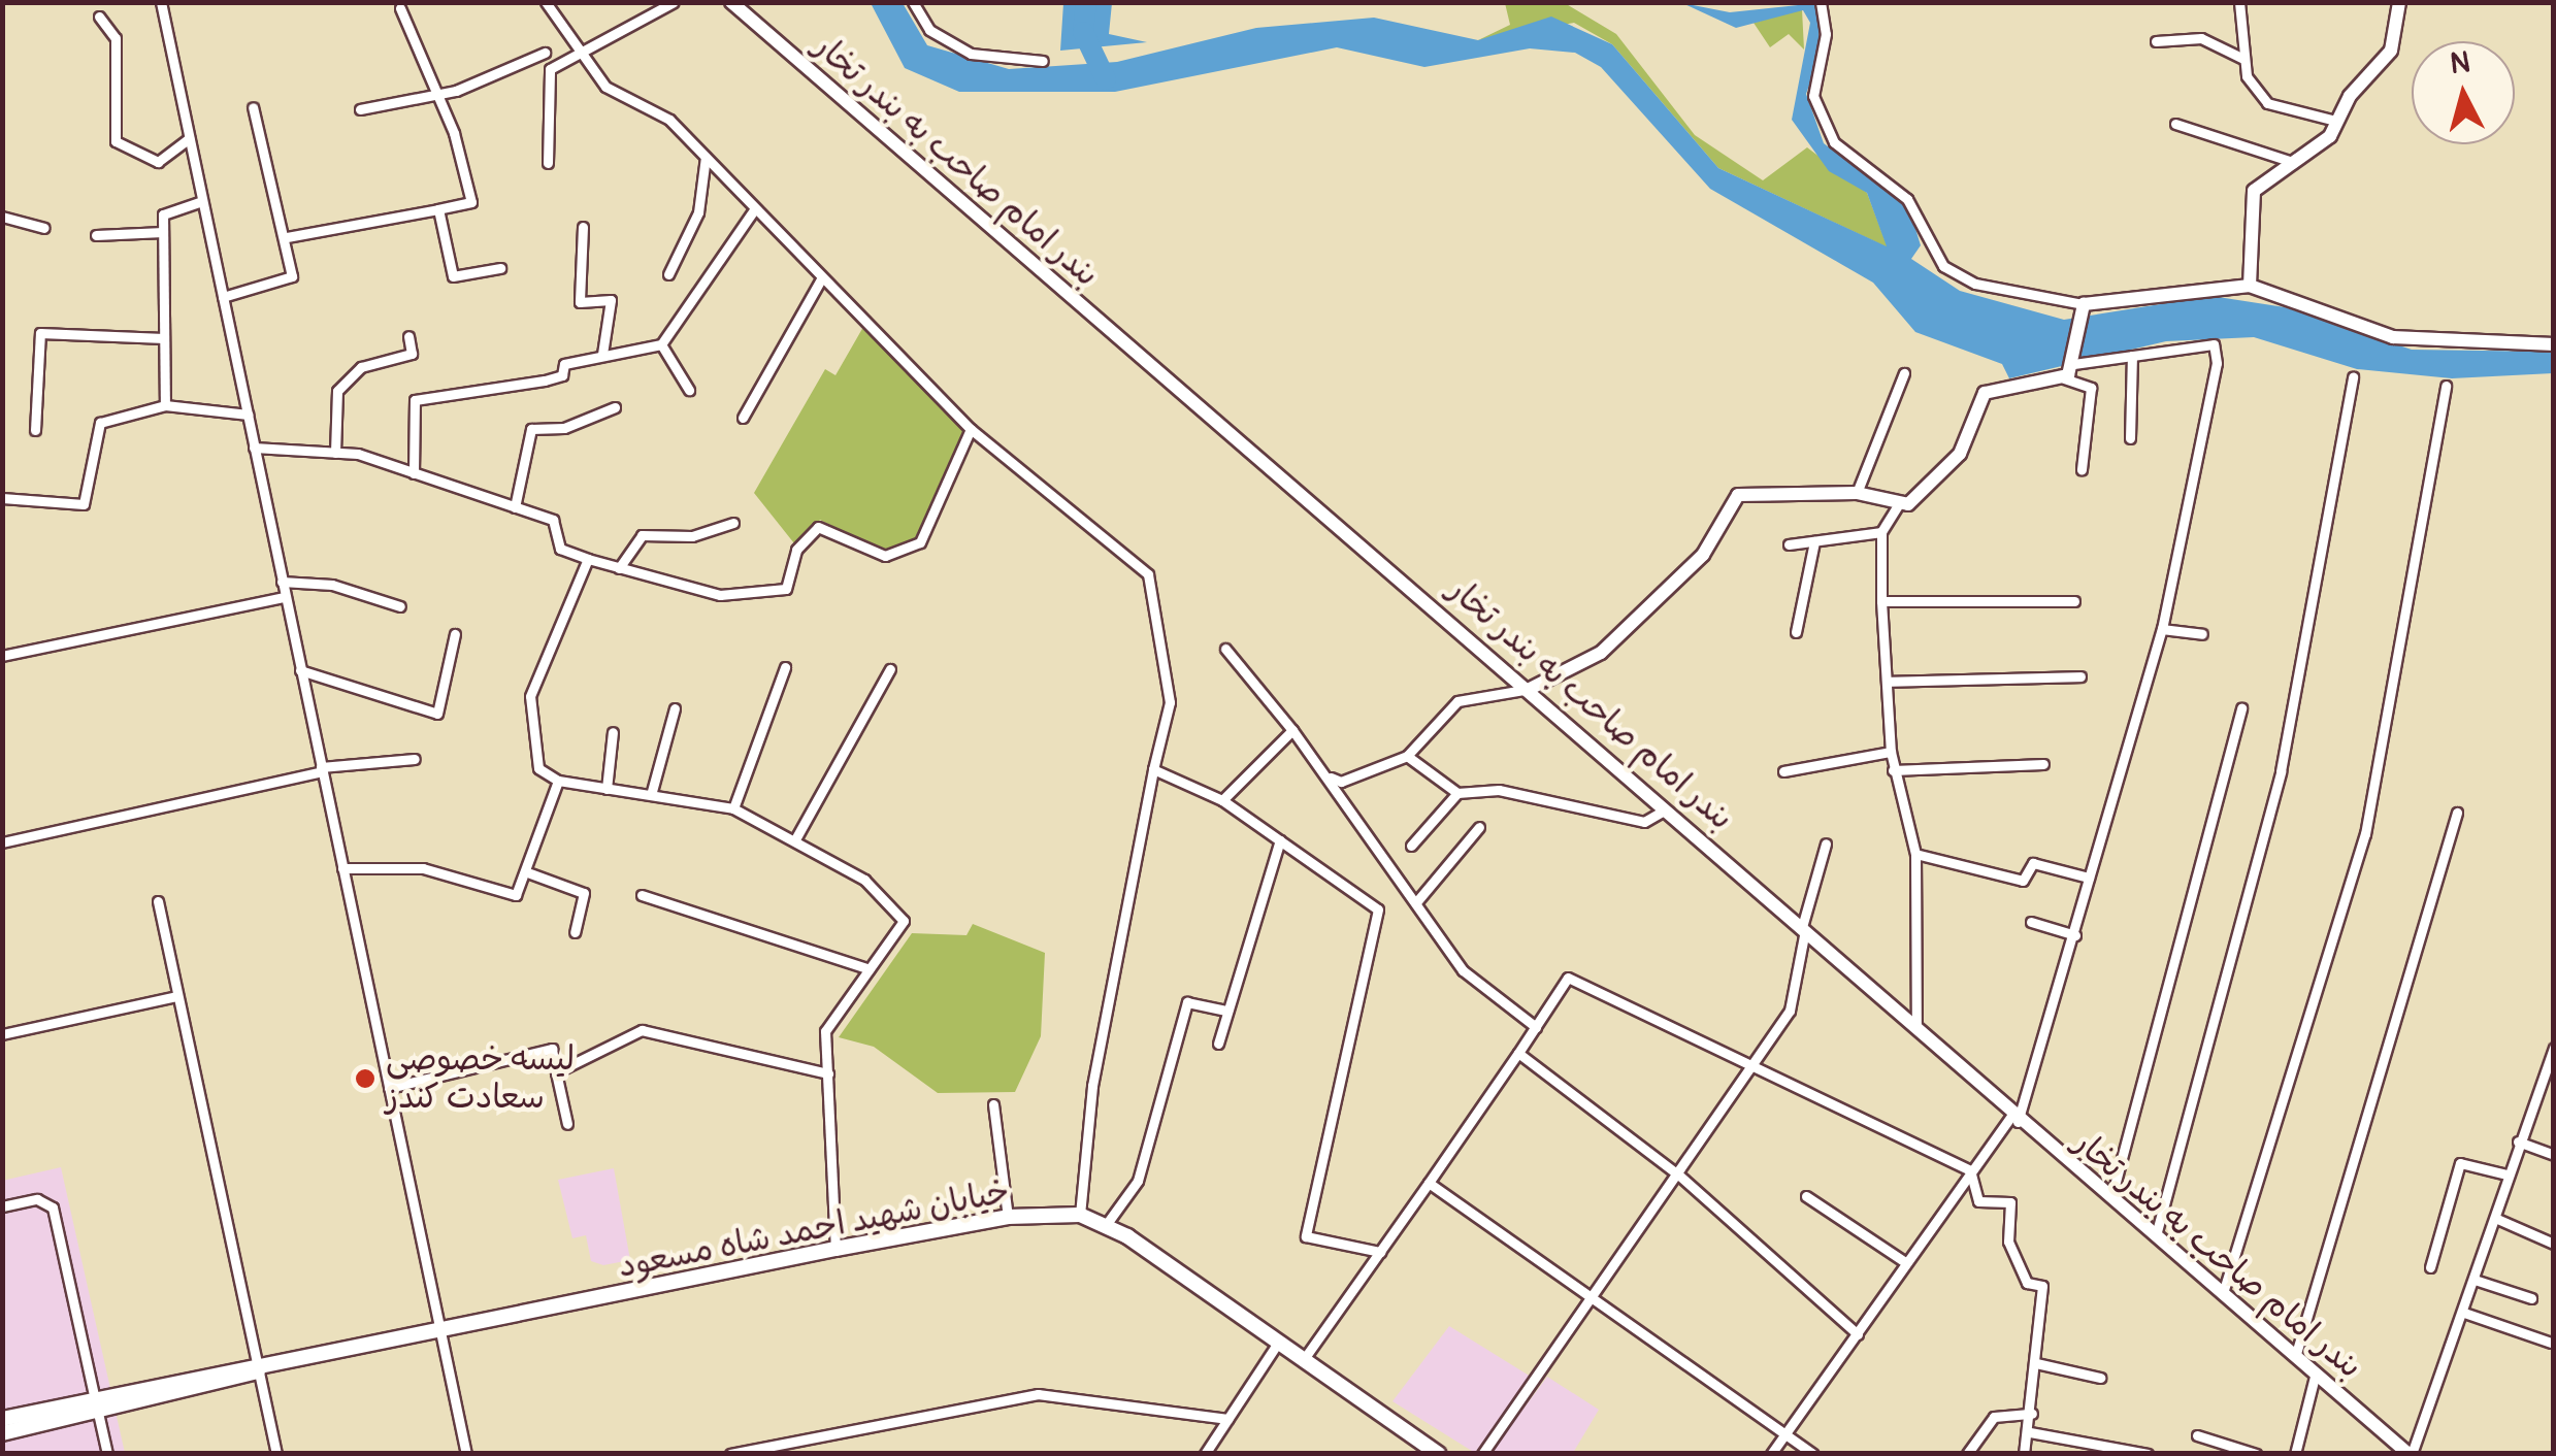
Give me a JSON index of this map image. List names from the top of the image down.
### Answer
{
  "streets": {
    "main road": ["بندر امام صاحب به بندر تخار", "خیابان شهید احمد شاه مسعود"]
  },
  "places": ["لیسه خصوصی سعادت کندز"],
  "north": "top"
}
